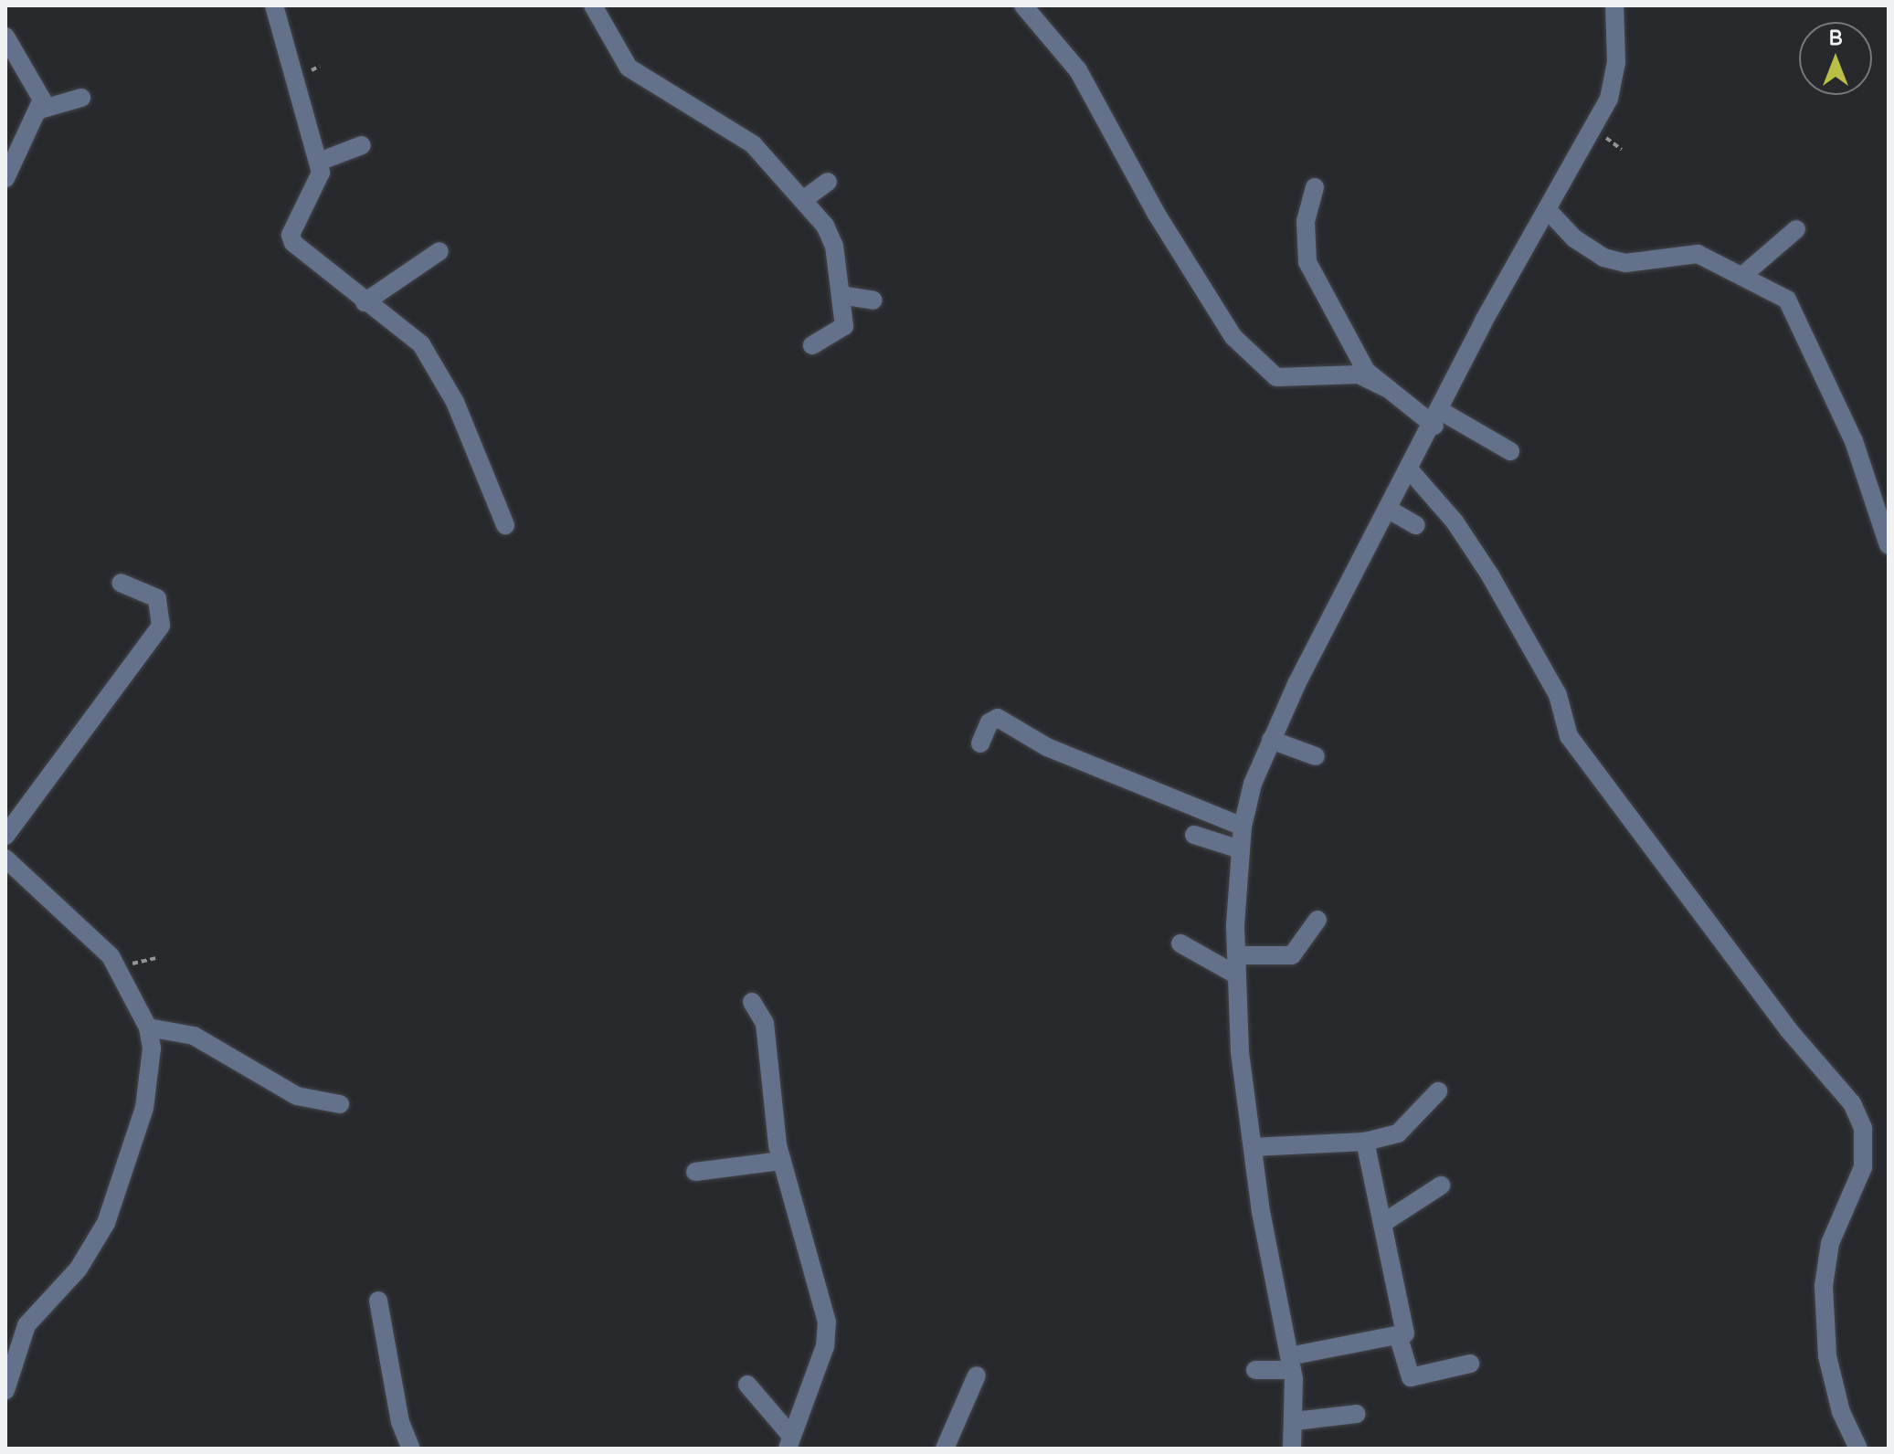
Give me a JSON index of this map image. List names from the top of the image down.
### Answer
{
  "north": "top"
}
